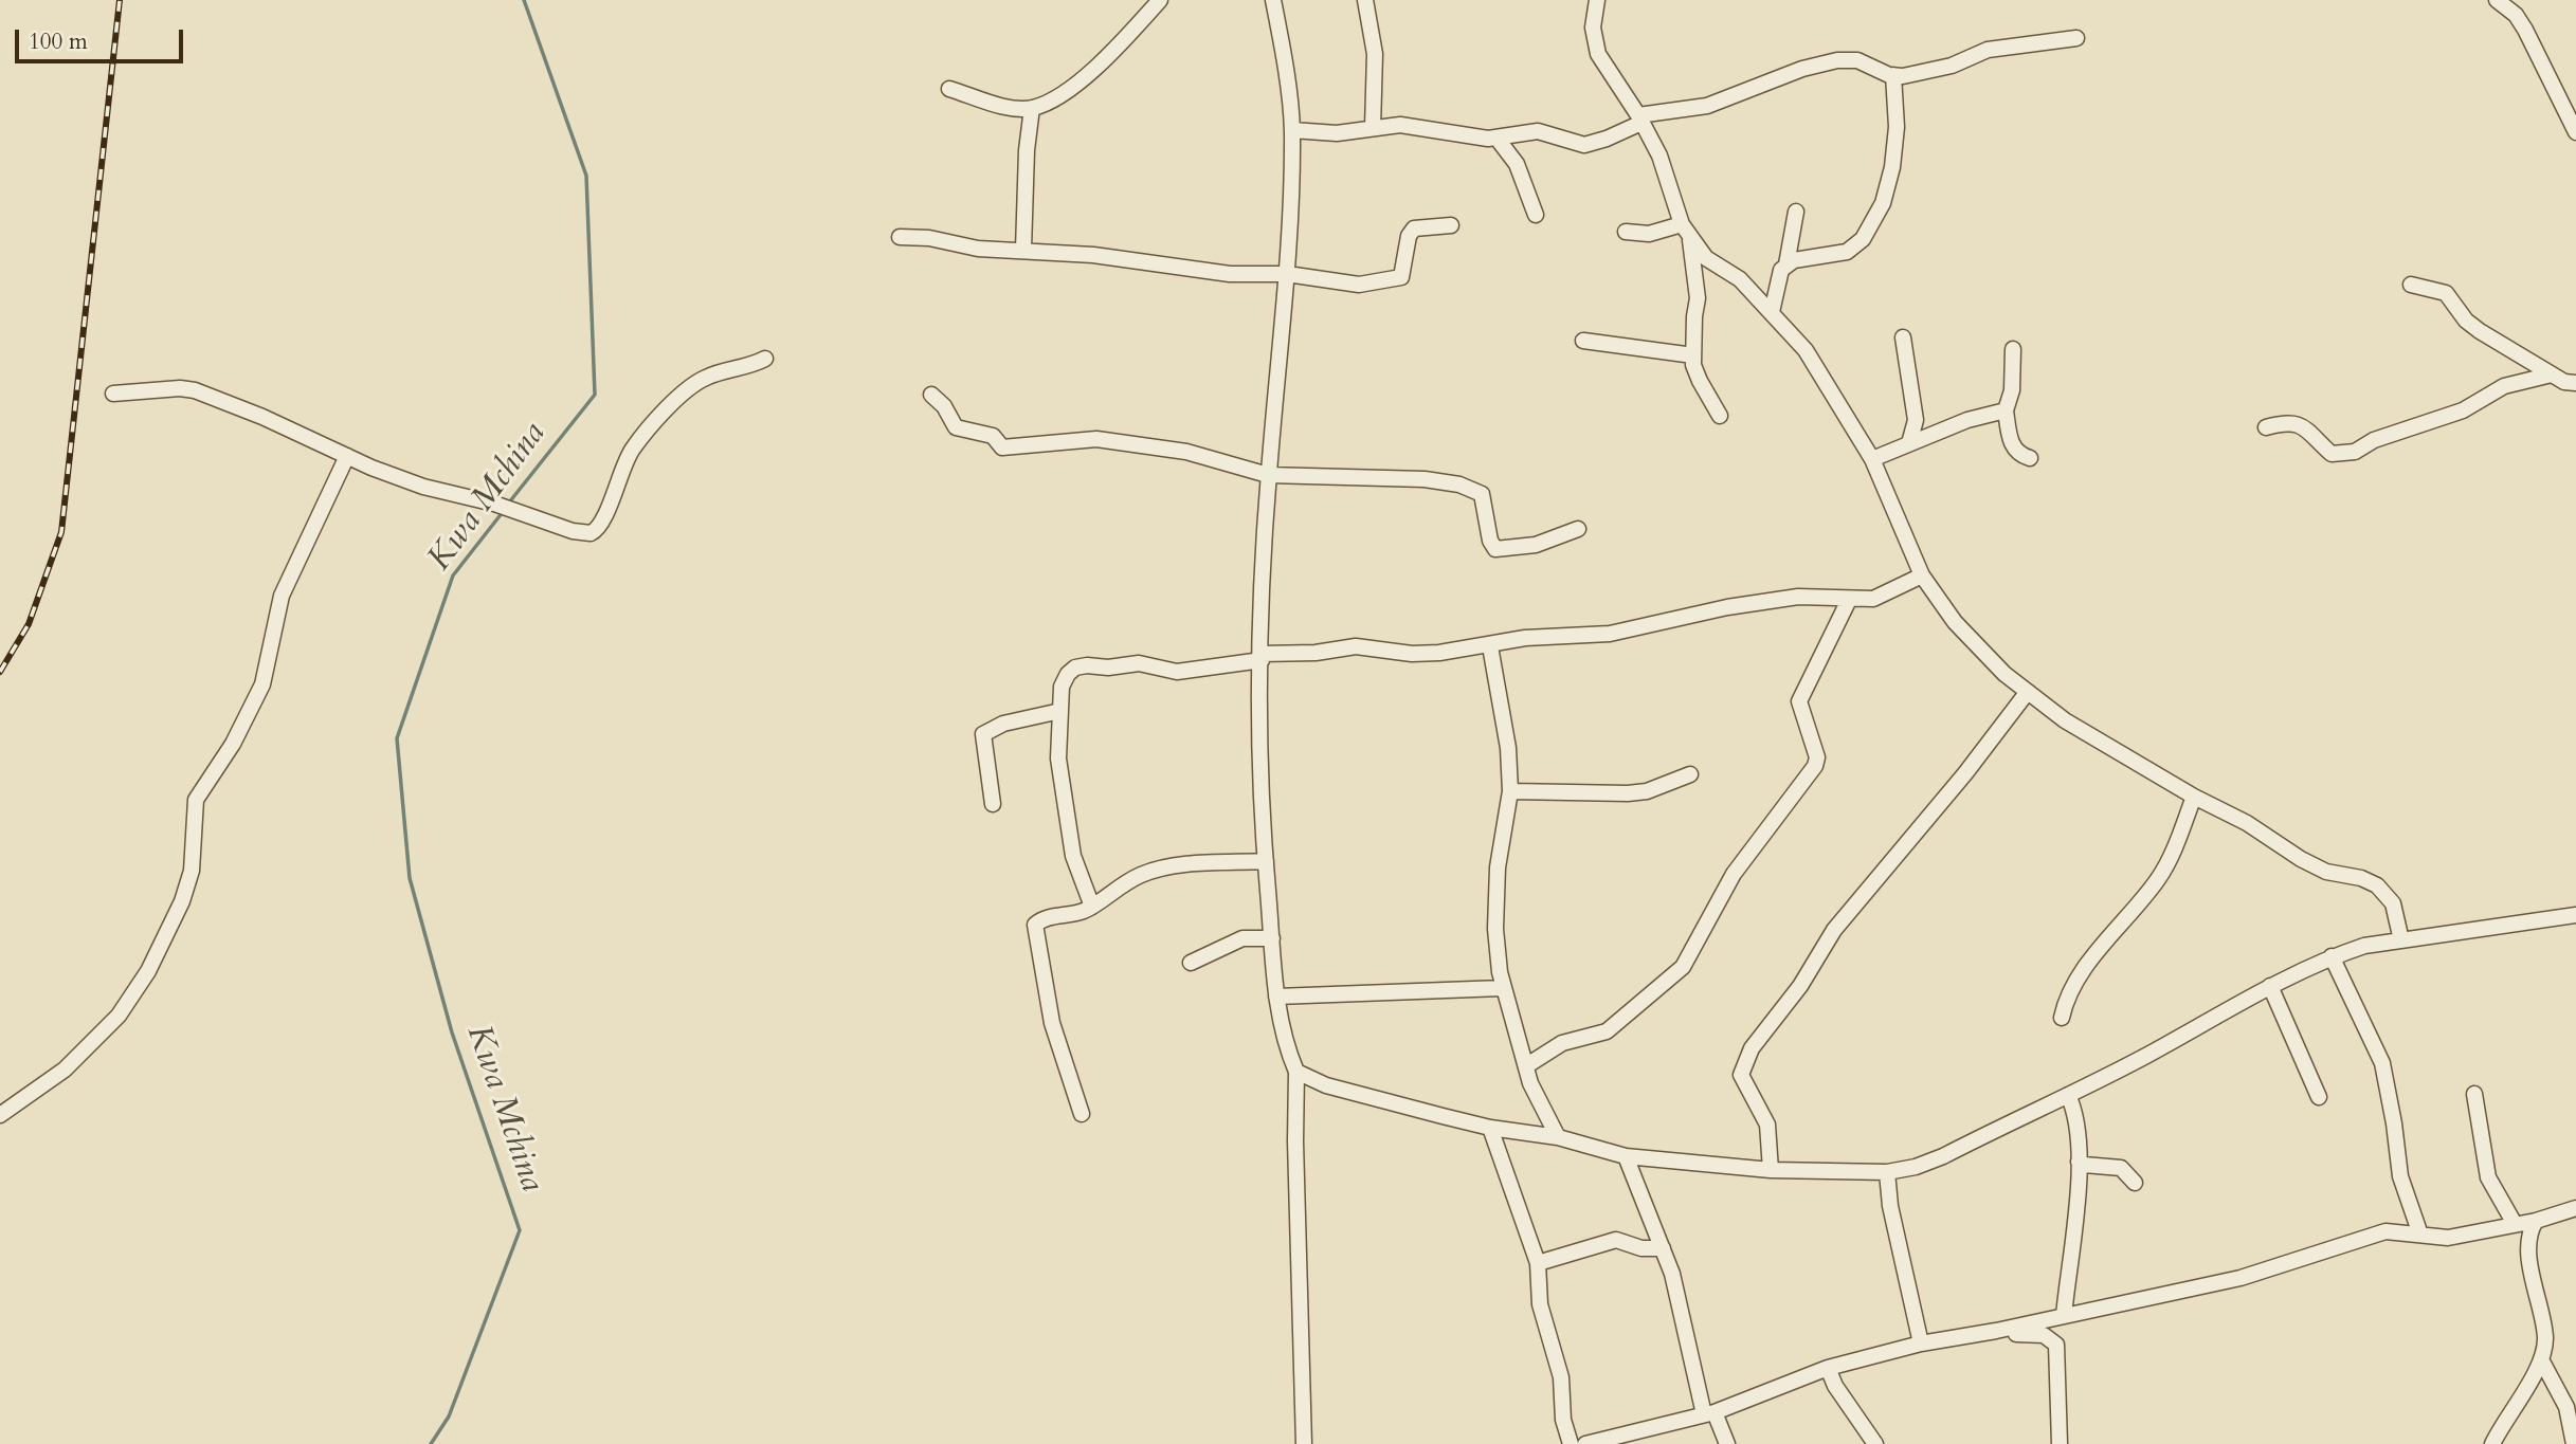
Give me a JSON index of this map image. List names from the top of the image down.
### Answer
{
  "water": ["Kwa Mchina"],
  "scale_bar": "100 m"
}
